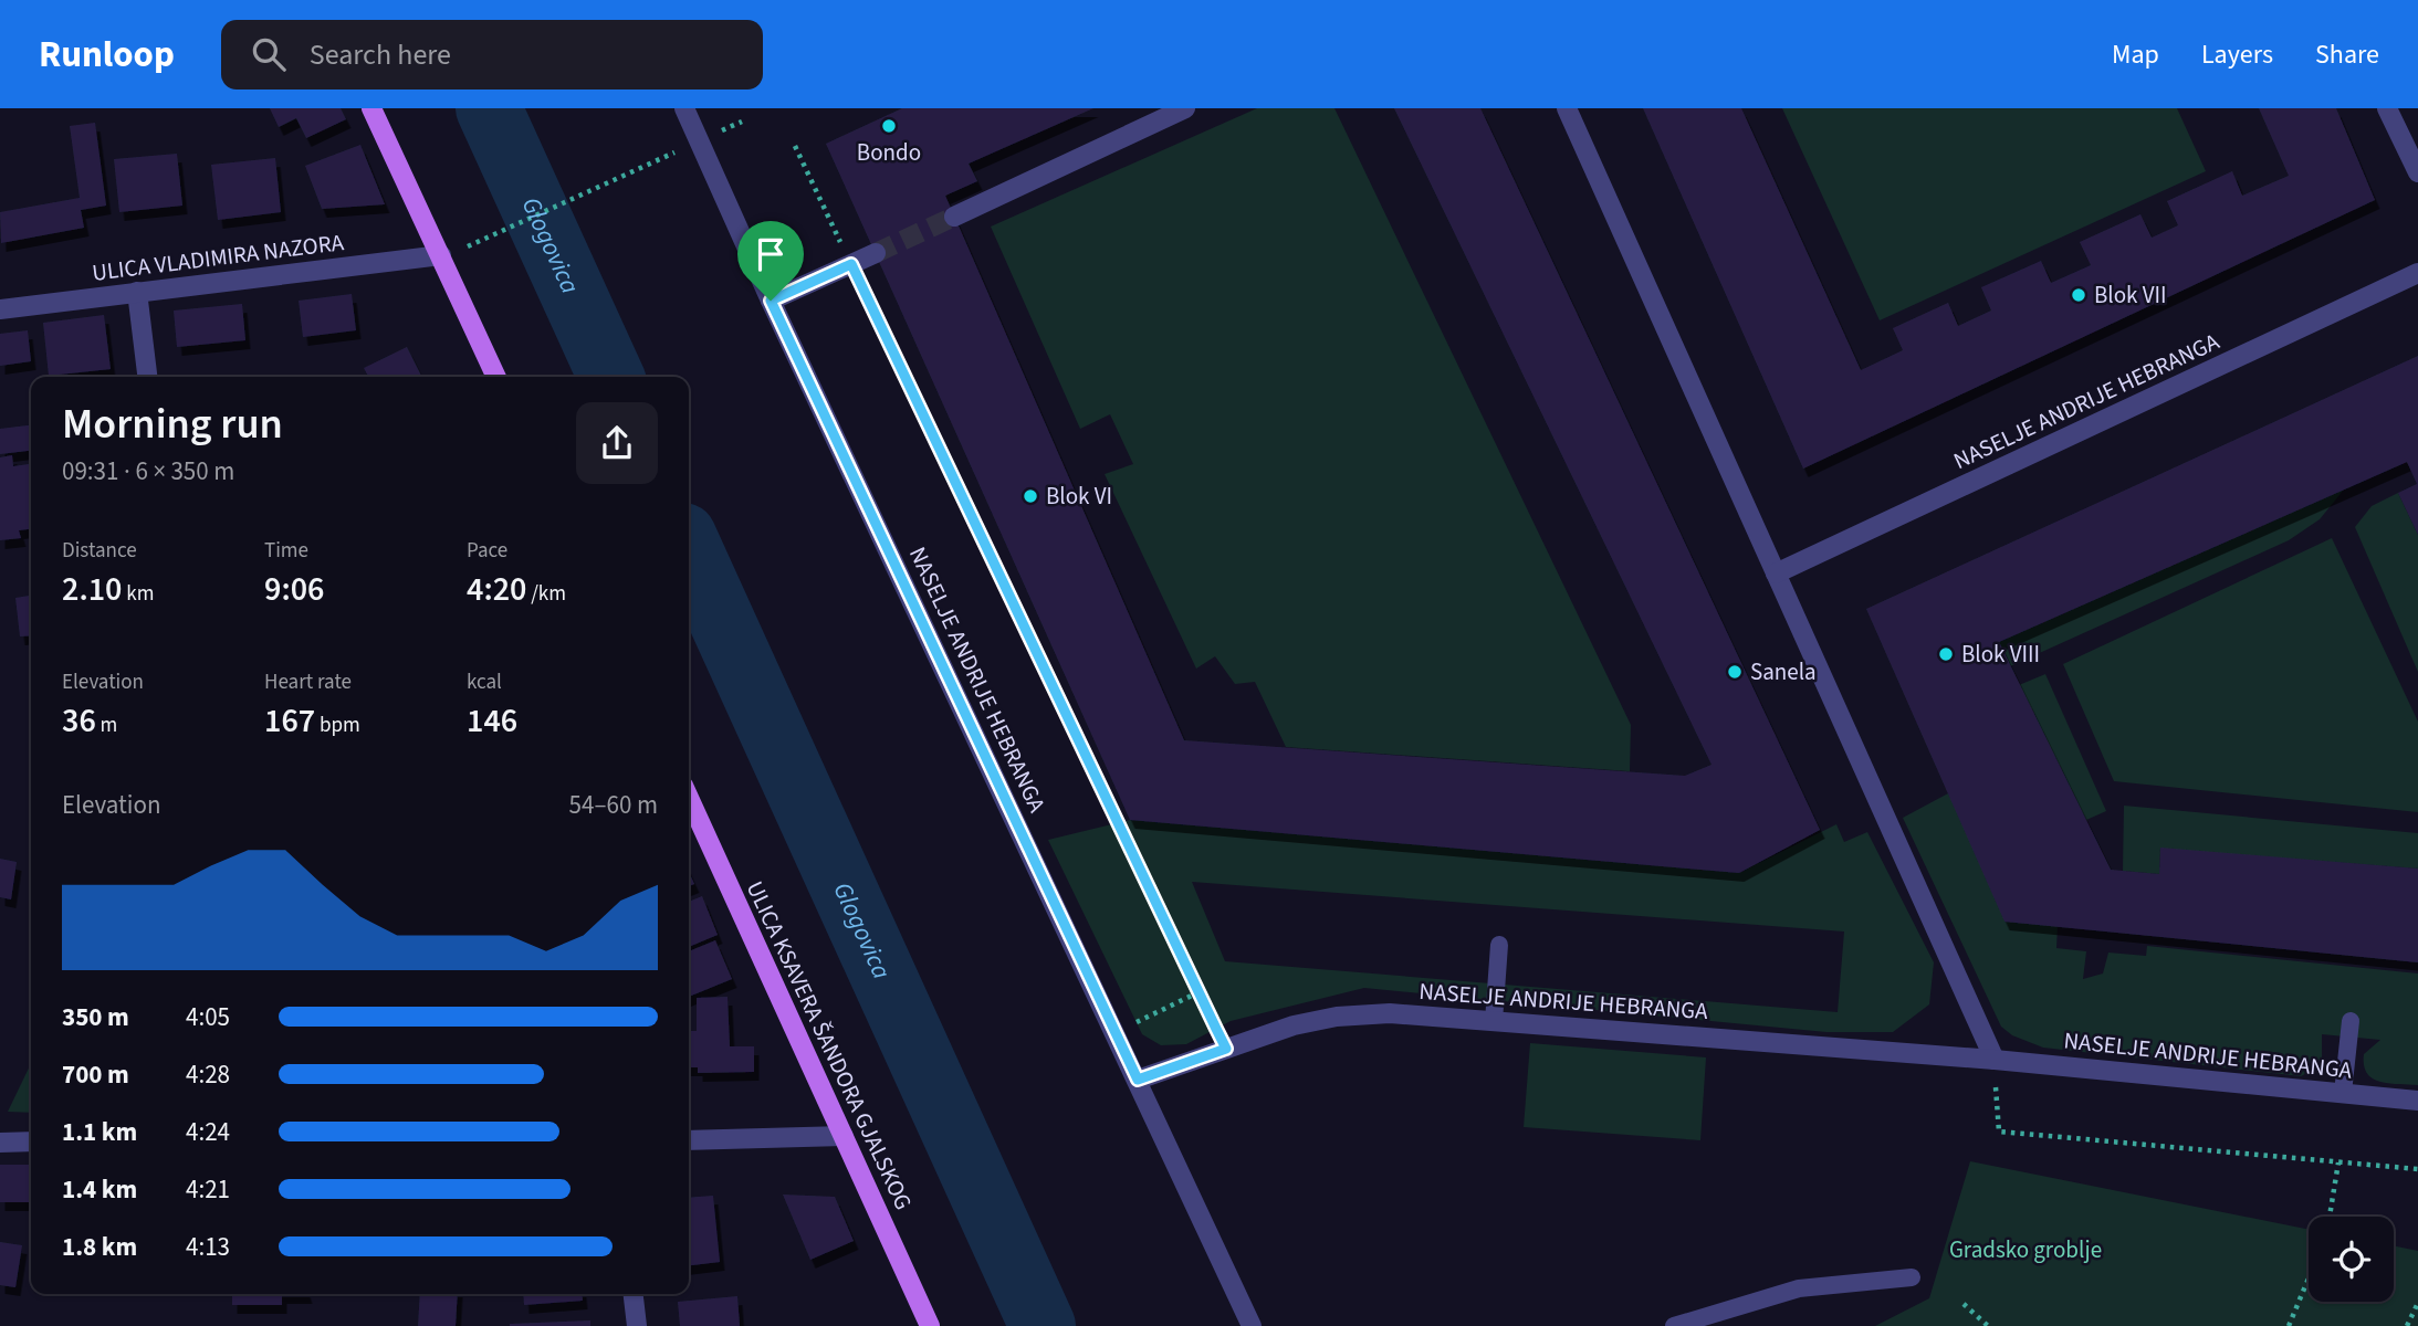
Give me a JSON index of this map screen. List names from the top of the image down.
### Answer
{
  "streets": {
    "main road": ["ULICA KSAVERA ŠANDORA GJALSKOG"],
    "street": ["ULICA VLADIMIRA NAZORA", "NASELJE ANDRIJE HEBRANGA"]
  },
  "water": ["Glogovica"],
  "parks": ["Gradsko groblje"],
  "places": [
    "Bondo",
    "Blok VII",
    "Blok VI",
    "Blok VIII",
    "Sanela"
  ],
  "page": {
    "header": "Runloop",
    "search": "Search here",
    "nav": ["Map", "Layers", "Share"],
    "heading": ["Morning run", "09:31 · 6 × 350 m"],
    "stats": [
      ["Distance", "2.10 km"],
      ["Time", "9:06"],
      ["Pace", "4:20 /km"],
      ["Elevation", "36 m"],
      ["Heart rate", "167 bpm"],
      ["kcal", "146"]
    ],
    "chart": ["Elevation", "54–60 m"],
    "list": [
      {
        "name": "350 m",
        "note": "4:05"
      },
      {
        "name": "700 m",
        "note": "4:28"
      },
      {
        "name": "1.1 km",
        "note": "4:24"
      },
      {
        "name": "1.4 km",
        "note": "4:21"
      },
      {
        "name": "1.8 km",
        "note": "4:13"
      }
    ]
  }
}
